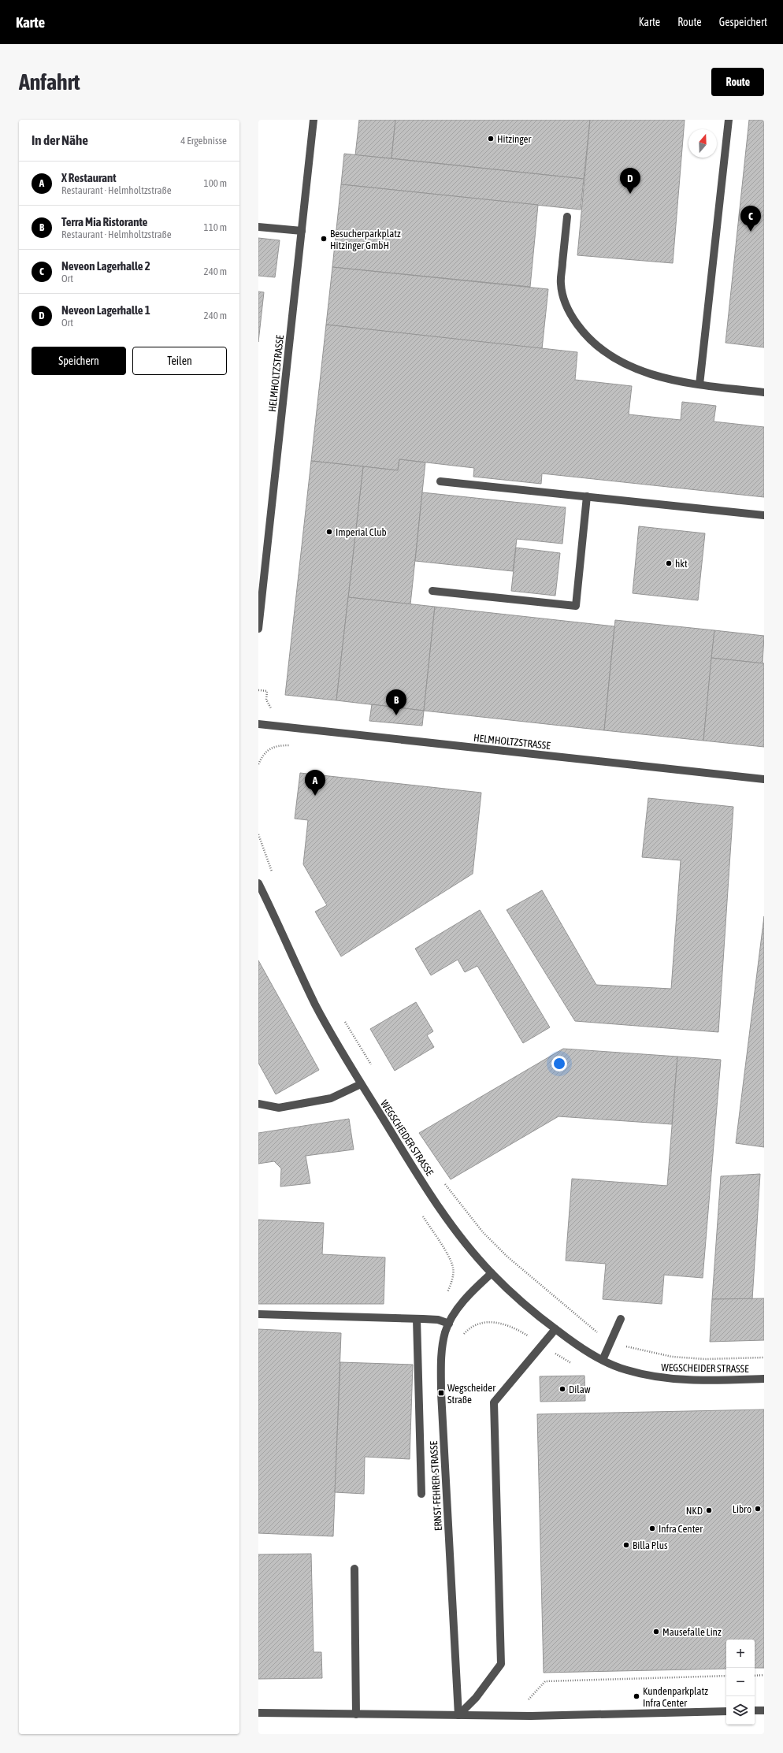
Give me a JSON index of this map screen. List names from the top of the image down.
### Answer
{
  "streets": {
    "street": ["HELMHOLTZSTRASSE", "WEGSCHEIDER STRASSE", "ERNST-FEHRER-STRASSE"]
  },
  "crossings": [
    ["WEGSCHEIDER STRASSE", "ERNST-FEHRER-STRASSE"]
  ],
  "places": {
    "other": [
      "Hitzinger",
      "Besucherparkplatz Hitzinger GmbH",
      "Imperial Club",
      "hkt",
      "Dilaw",
      "Libro",
      "NKD",
      "Infra Center",
      "Billa Plus",
      "Mausefalle Linz",
      "Kundenparkplatz Infra Center"
    ],
    "transit": ["Wegscheider Straße"]
  },
  "north": "top",
  "page": {
    "header": "Karte",
    "nav": ["Karte", "Route", "Gespeichert"],
    "buttons": [
      "Route",
      ["Speichern", "Teilen"]
    ],
    "title": "Anfahrt",
    "heading": ["In der Nähe", "4 Ergebnisse"],
    "list": [
      {
        "mark": "A",
        "name": "X Restaurant",
        "note": "Restaurant · Helmholtzstraße",
        "value": "100 m"
      },
      {
        "mark": "B",
        "name": "Terra Mia Ristorante",
        "note": "Restaurant · Helmholtzstraße",
        "value": "110 m"
      },
      {
        "mark": "C",
        "name": "Neveon Lagerhalle 2",
        "note": "Ort",
        "value": "240 m"
      },
      {
        "mark": "D",
        "name": "Neveon Lagerhalle 1",
        "note": "Ort",
        "value": "240 m"
      }
    ],
    "pins": [
      "D",
      "C",
      "B",
      "A"
    ],
    "map_buttons": ["+", "−"]
  }
}
